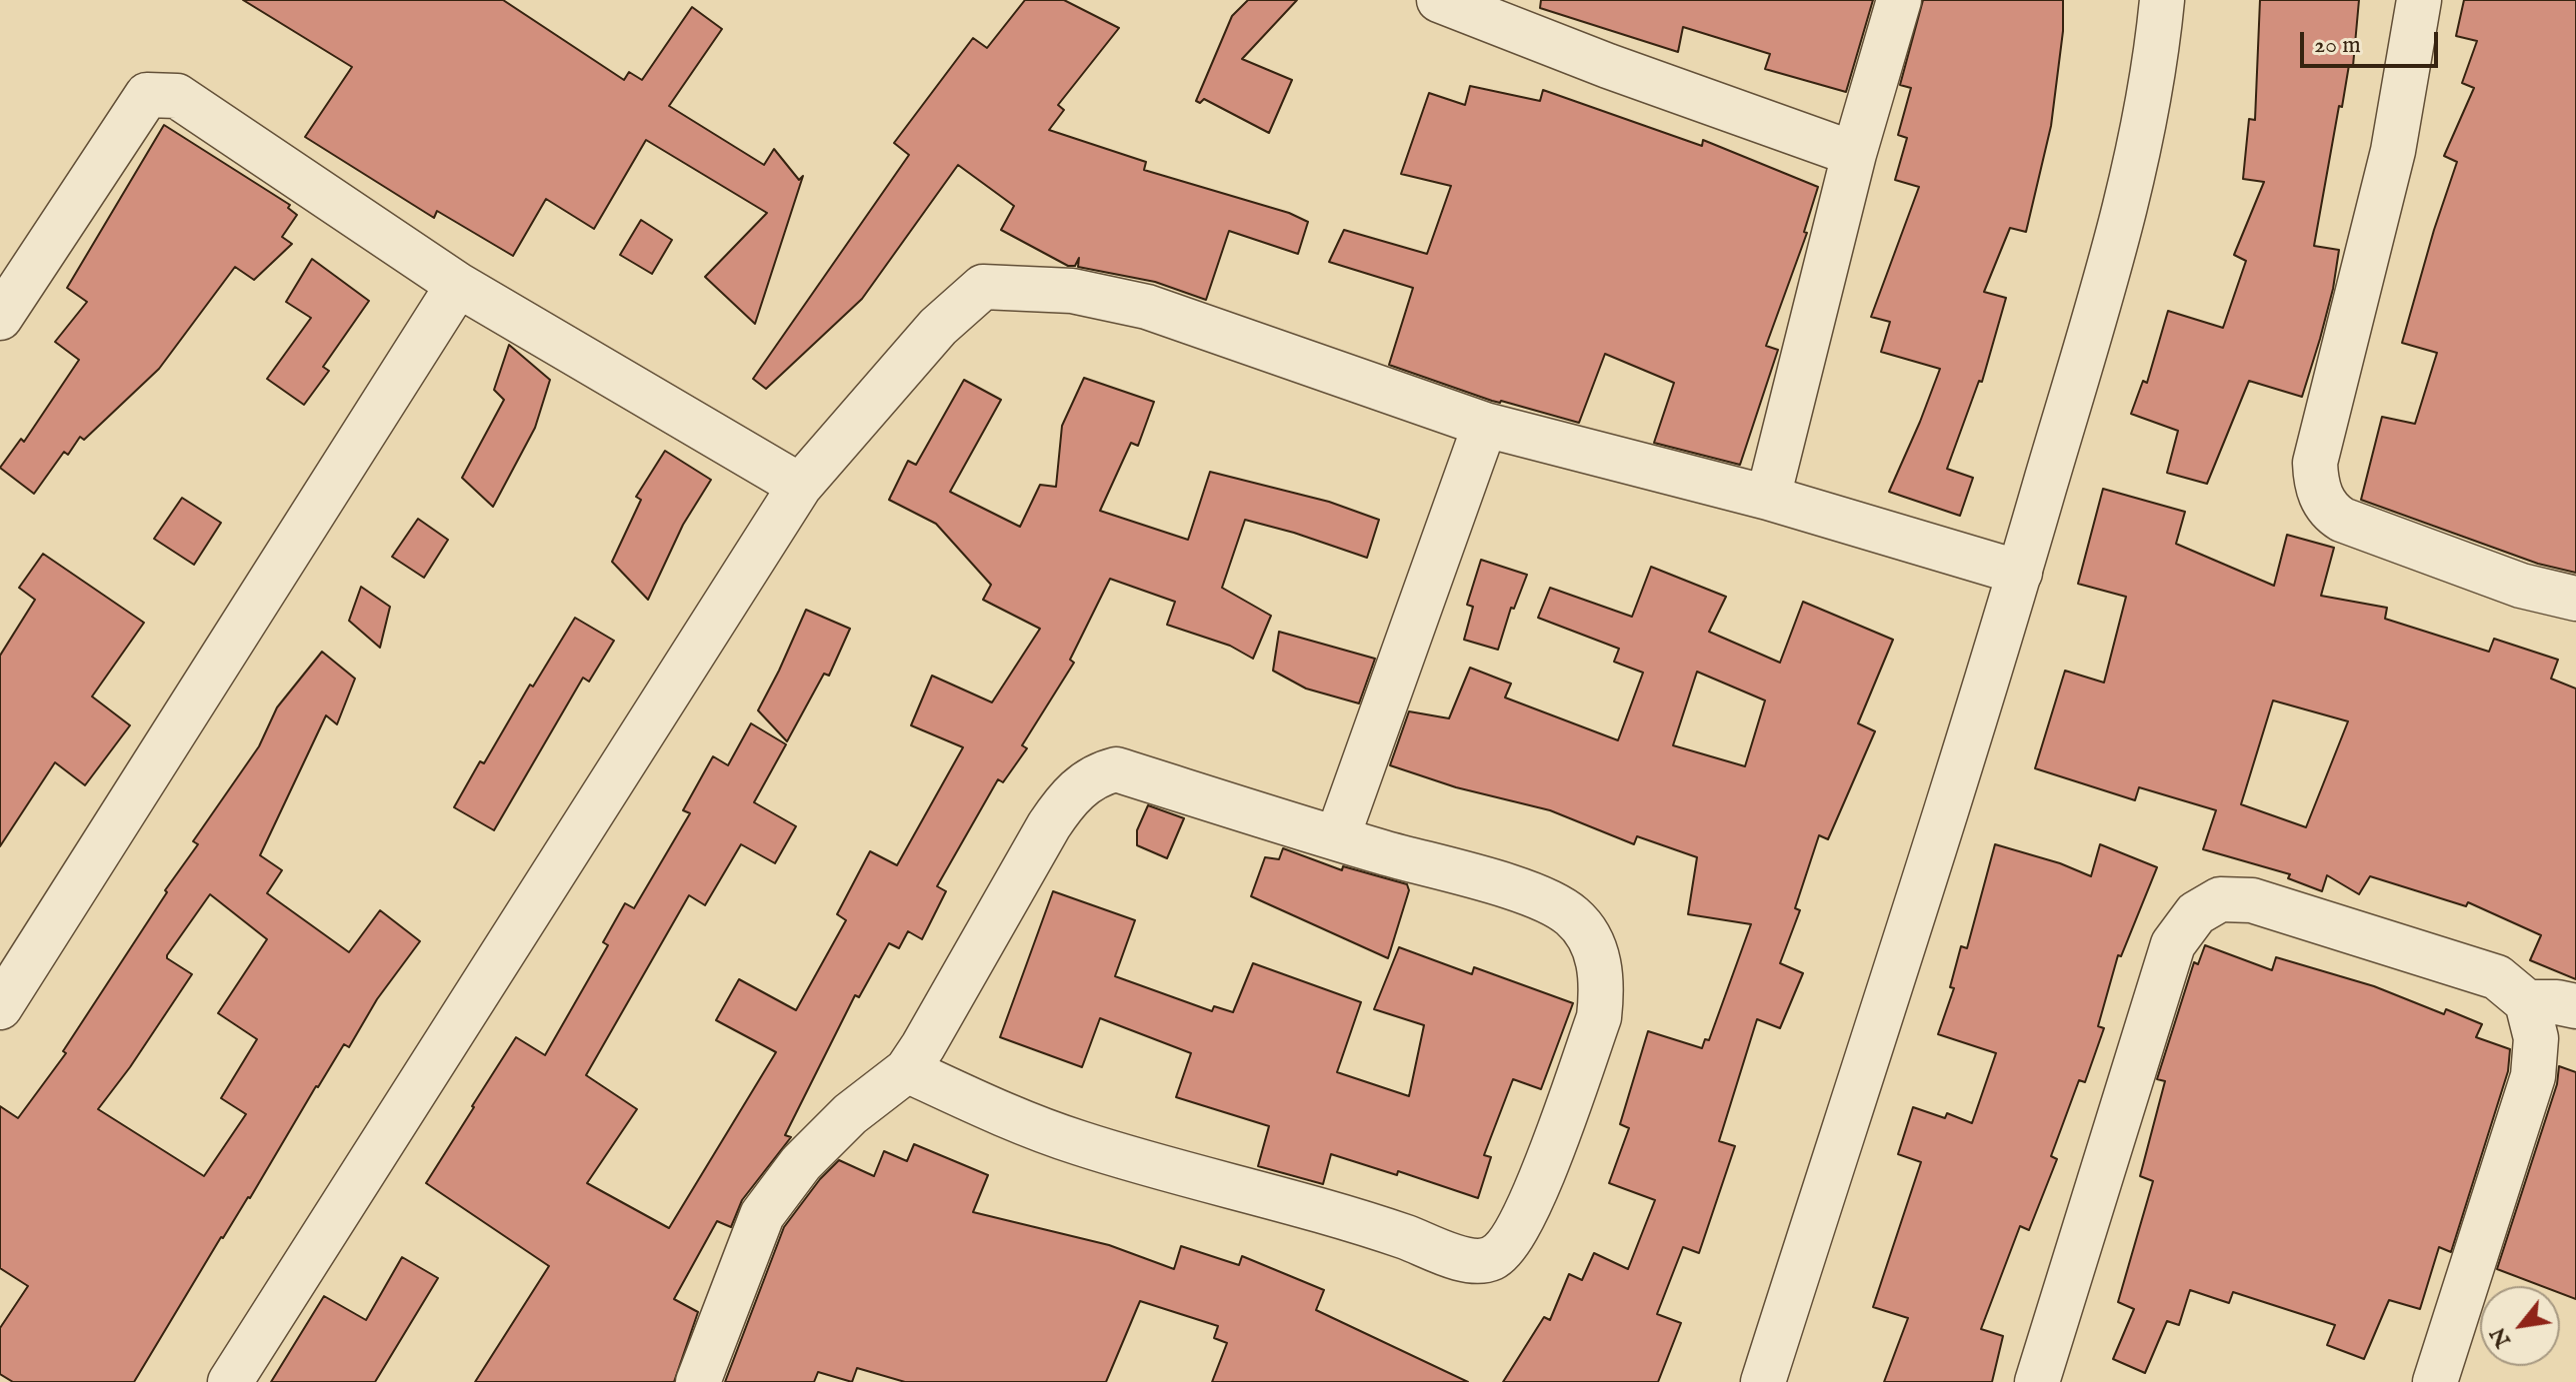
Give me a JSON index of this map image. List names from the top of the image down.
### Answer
{
  "scale_bar": "20 m",
  "north": "bottom left"
}
